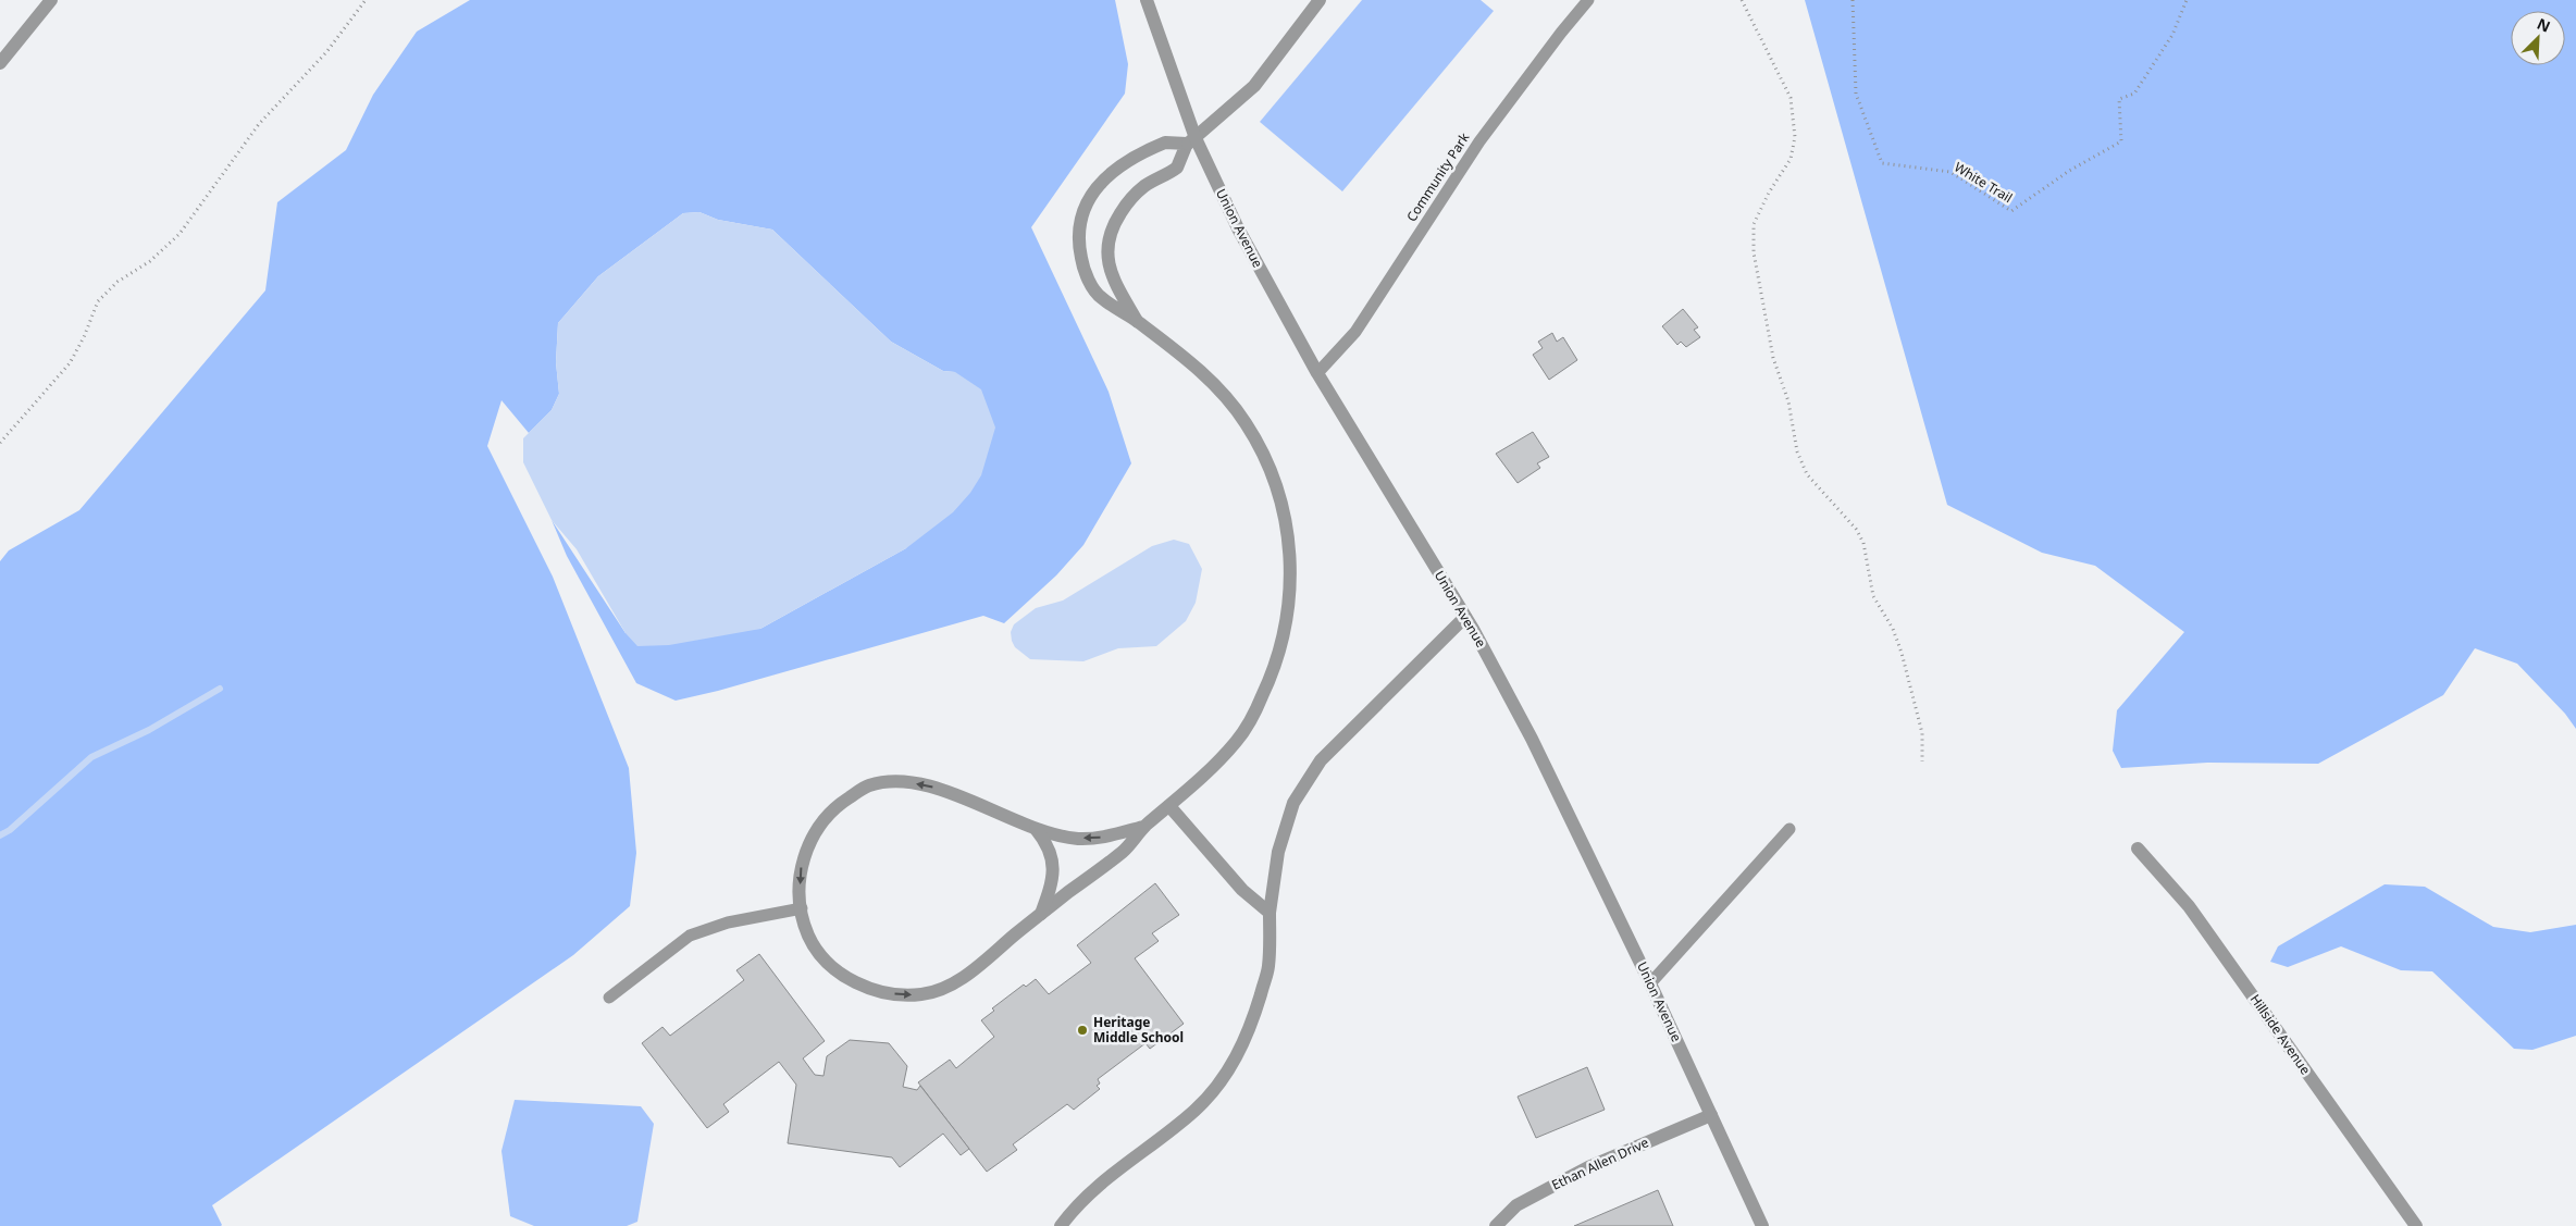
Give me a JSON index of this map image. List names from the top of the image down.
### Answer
{
  "streets": {
    "street": ["Union Avenue", "Hillside Avenue", "Ethan Allen Drive"],
    "lane": ["Community Park"],
    "path": ["White Trail"]
  },
  "crossings": [
    ["Community Park", "Union Avenue"],
    ["Union Avenue", "Ethan Allen Drive"]
  ],
  "places": ["Heritage Middle School"],
  "north": "top right"
}
